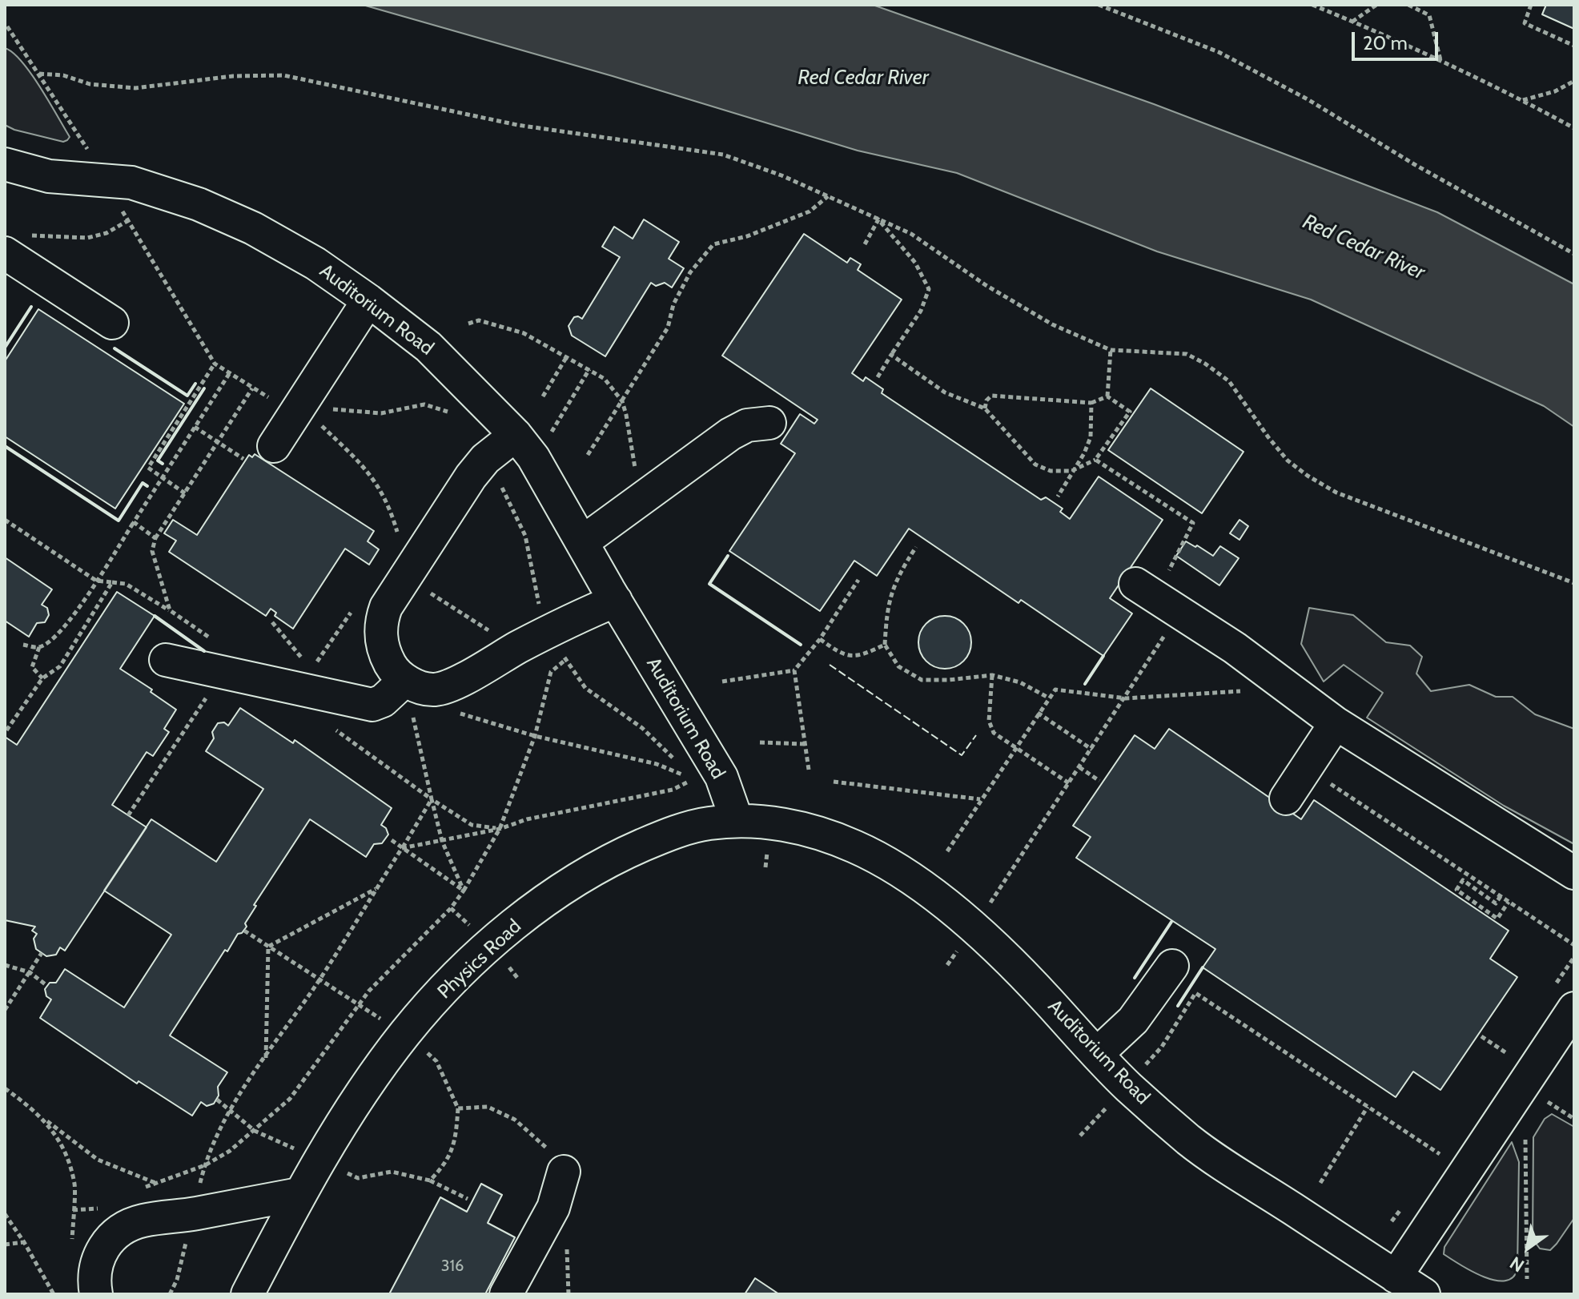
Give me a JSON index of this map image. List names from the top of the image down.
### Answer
{
  "streets": {
    "street": ["Auditorium Road", "Physics Road"]
  },
  "crossings": [
    ["Auditorium Road", "Physics Road"]
  ],
  "water": ["Red Cedar River"],
  "house_numbers": ["316"],
  "scale_bar": "20 m",
  "north": "bottom left"
}
